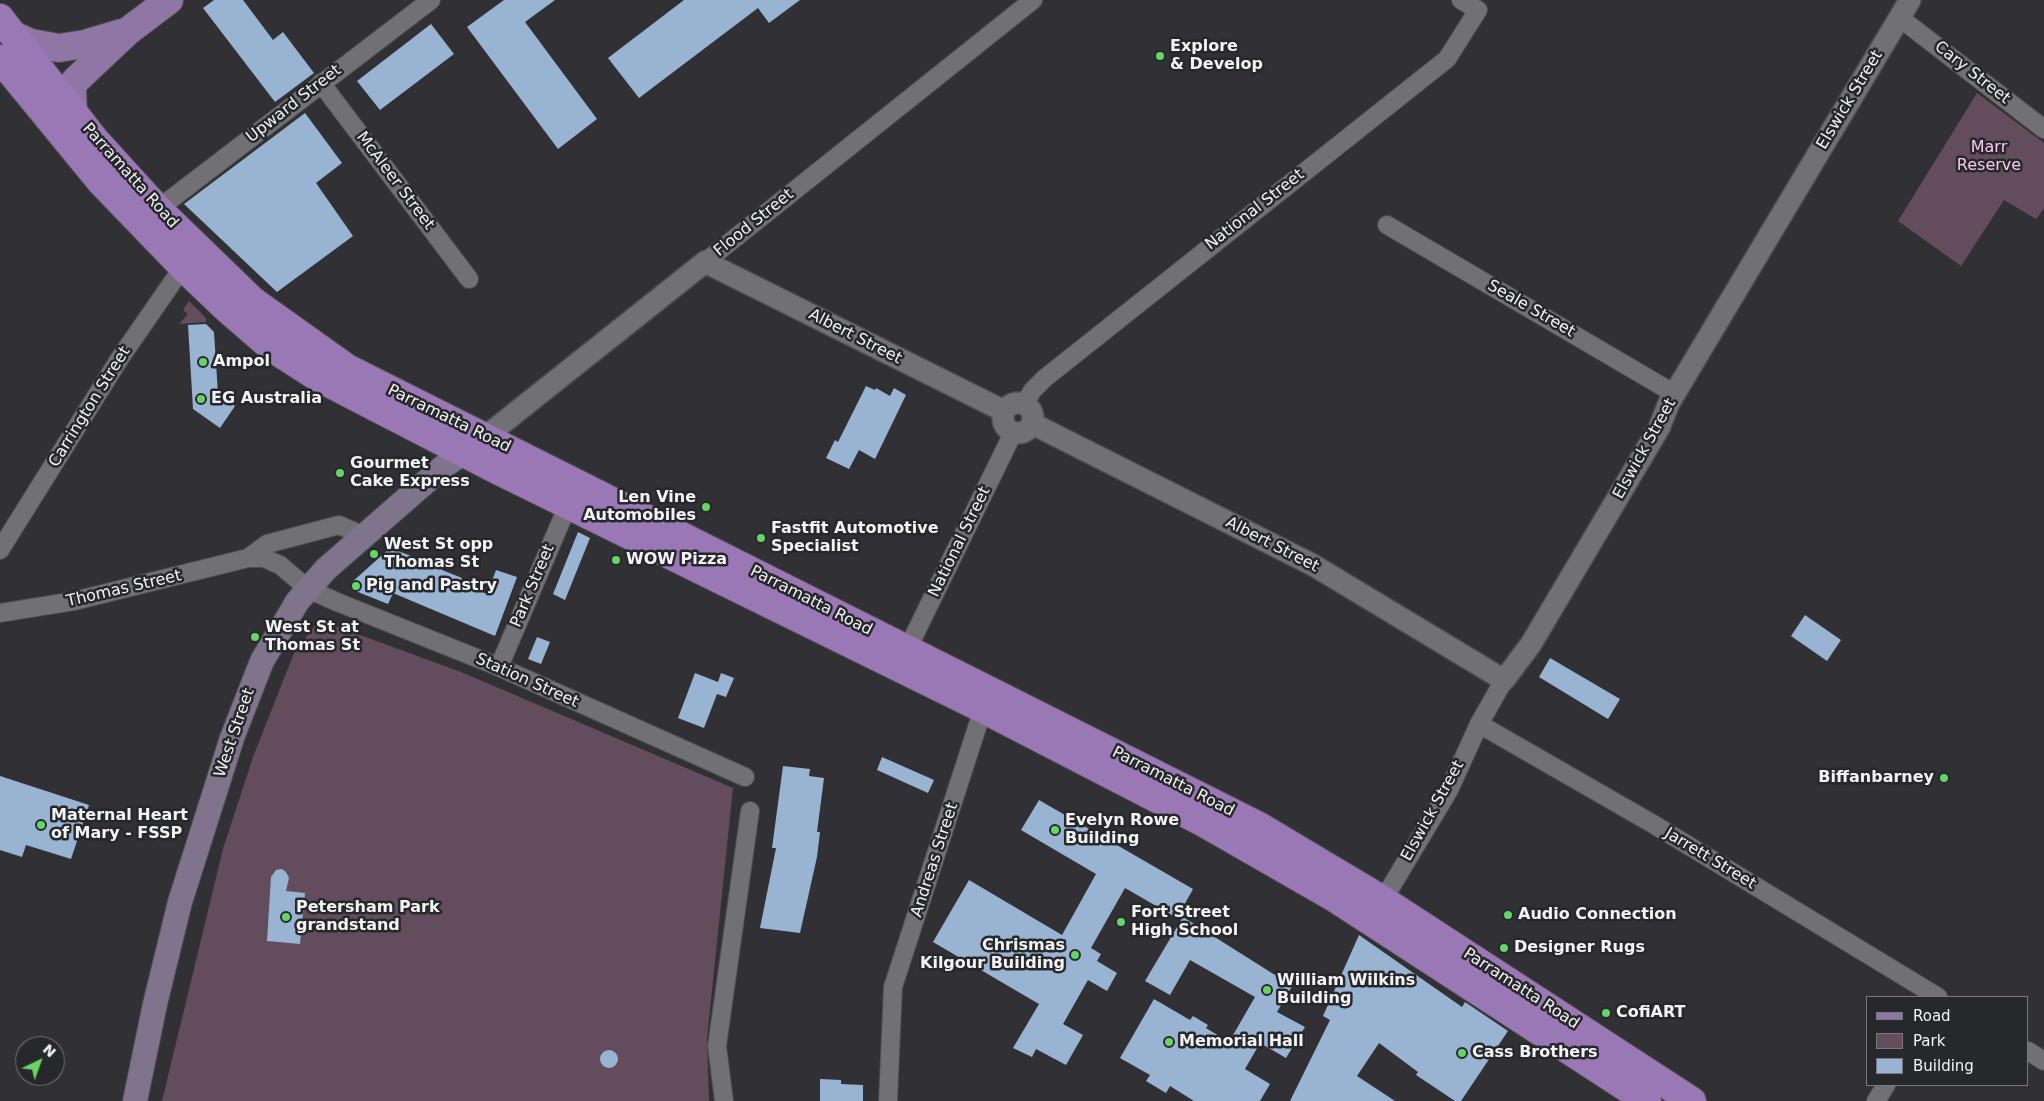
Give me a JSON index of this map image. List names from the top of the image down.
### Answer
{
  "streets": {
    "highway": ["Parramatta Road"],
    "main road": ["West Street"],
    "street": [
      "Cary Street",
      "Elswick Street",
      "Upward Street",
      "McAleer Street",
      "National Street",
      "Flood Street",
      "Seale Street",
      "Albert Street",
      "Carrington Street",
      "Park Street",
      "Thomas Street",
      "Station Street",
      "Jarrett Street",
      "Andreas Street"
    ]
  },
  "crossings": [
    ["Cary Street", "Elswick Street"],
    ["Elswick Street", "Parramatta Road"],
    ["Elswick Street", "Seale Street"],
    ["Elswick Street", "Albert Street"],
    ["Elswick Street", "Jarrett Street"],
    ["Upward Street", "Parramatta Road"],
    ["Upward Street", "McAleer Street"],
    ["Parramatta Road", "National Street"],
    ["Parramatta Road", "Flood Street"],
    ["Parramatta Road", "Carrington Street"],
    ["Parramatta Road", "Park Street"],
    ["Parramatta Road", "West Street"],
    ["Parramatta Road", "Andreas Street"],
    ["National Street", "Albert Street"],
    ["Flood Street", "Albert Street"],
    ["Flood Street", "West Street"],
    ["Park Street", "Station Street"],
    ["Thomas Street", "Station Street"],
    ["Thomas Street", "West Street"],
    ["Station Street", "West Street"]
  ],
  "parks": ["Marr Reserve"],
  "places": [
    "Explore & Develop",
    "Ampol",
    "EG Australia",
    "Gourmet Cake Express",
    "Len Vine Automobiles",
    "Fastfit Automotive Specialist",
    "West St opp Thomas St",
    "WOW Pizza",
    "Pig and Pastry",
    "West St at Thomas St",
    "Biffanbarney",
    "Maternal Heart of Mary - FSSP",
    "Evelyn Rowe Building",
    "Audio Connection",
    "Petersham Park grandstand",
    "Fort Street High School",
    "Designer Rugs",
    "Chrismas Kilgour Building",
    "William Wilkins Building",
    "CofiART",
    "Memorial Hall",
    "Cass Brothers"
  ],
  "legend": ["Road", "Park", "Building"],
  "north": "top right"
}
